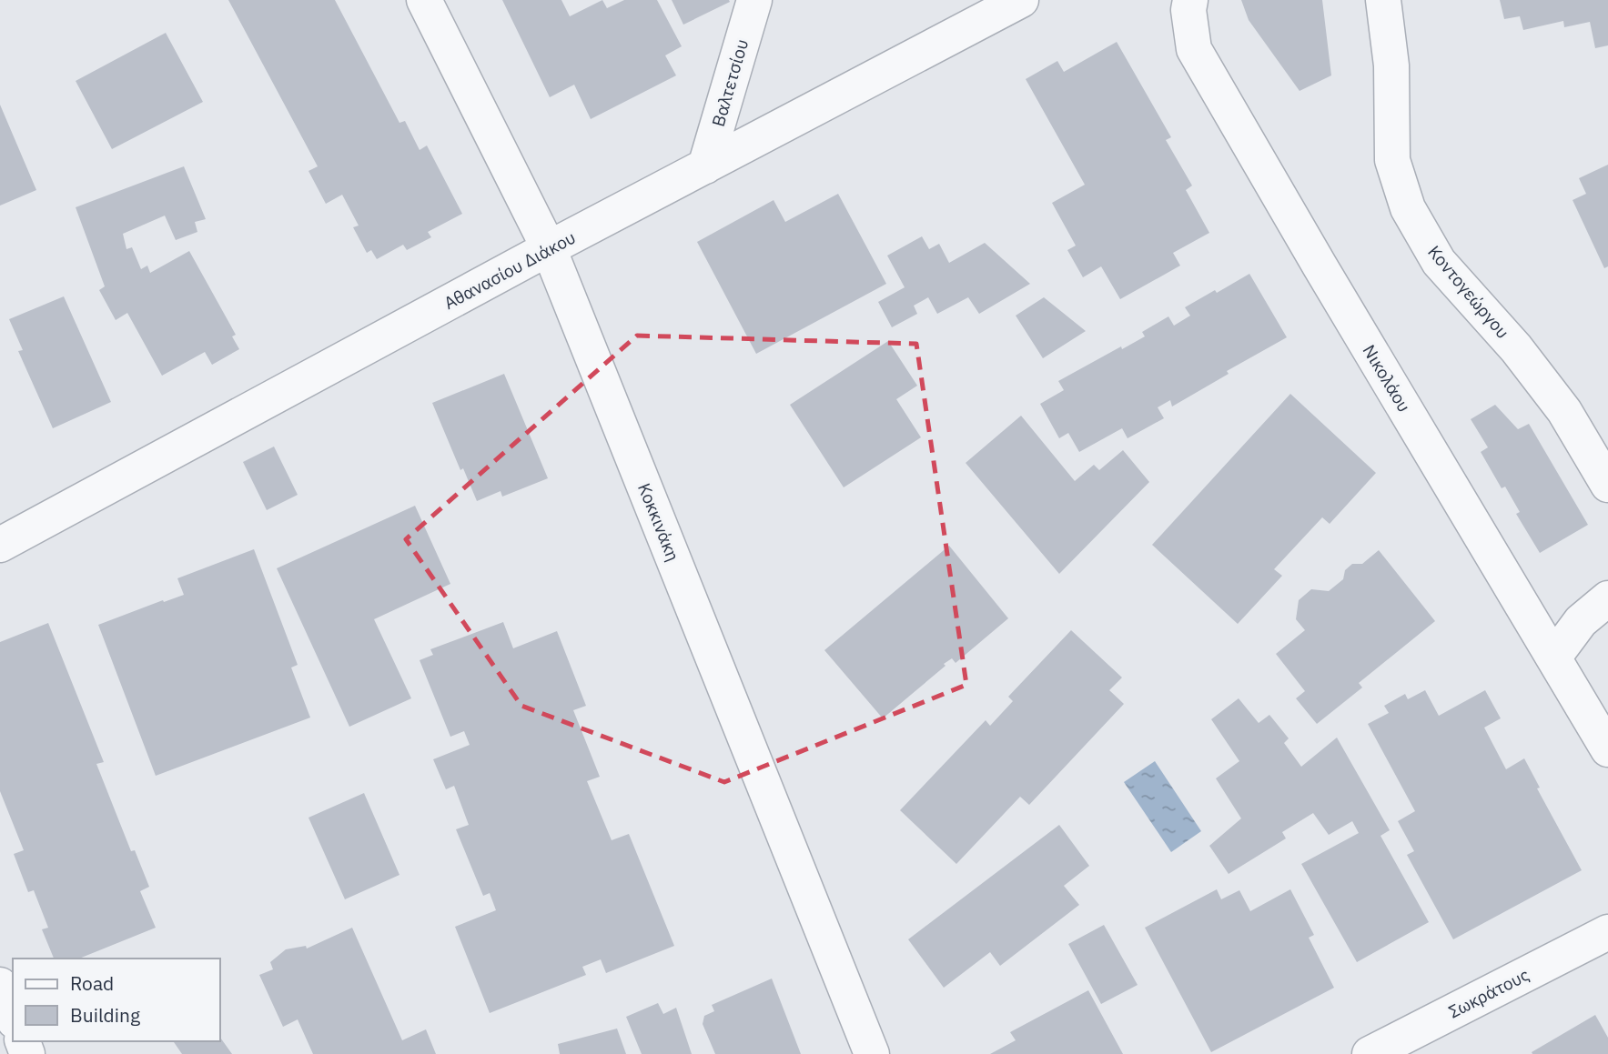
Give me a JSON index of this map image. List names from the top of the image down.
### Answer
{
  "streets": {
    "street": [
      "Βαλτετσίου",
      "Αθανασίου Διάκου",
      "Κοντογεώργου",
      "Νικολάου",
      "Κοκκινάκη",
      "Σωκράτους"
    ]
  },
  "crossings": [
    ["Βαλτετσίου", "Αθανασίου Διάκου"],
    ["Αθανασίου Διάκου", "Κοκκινάκη"]
  ],
  "legend": ["Road", "Building"]
}
